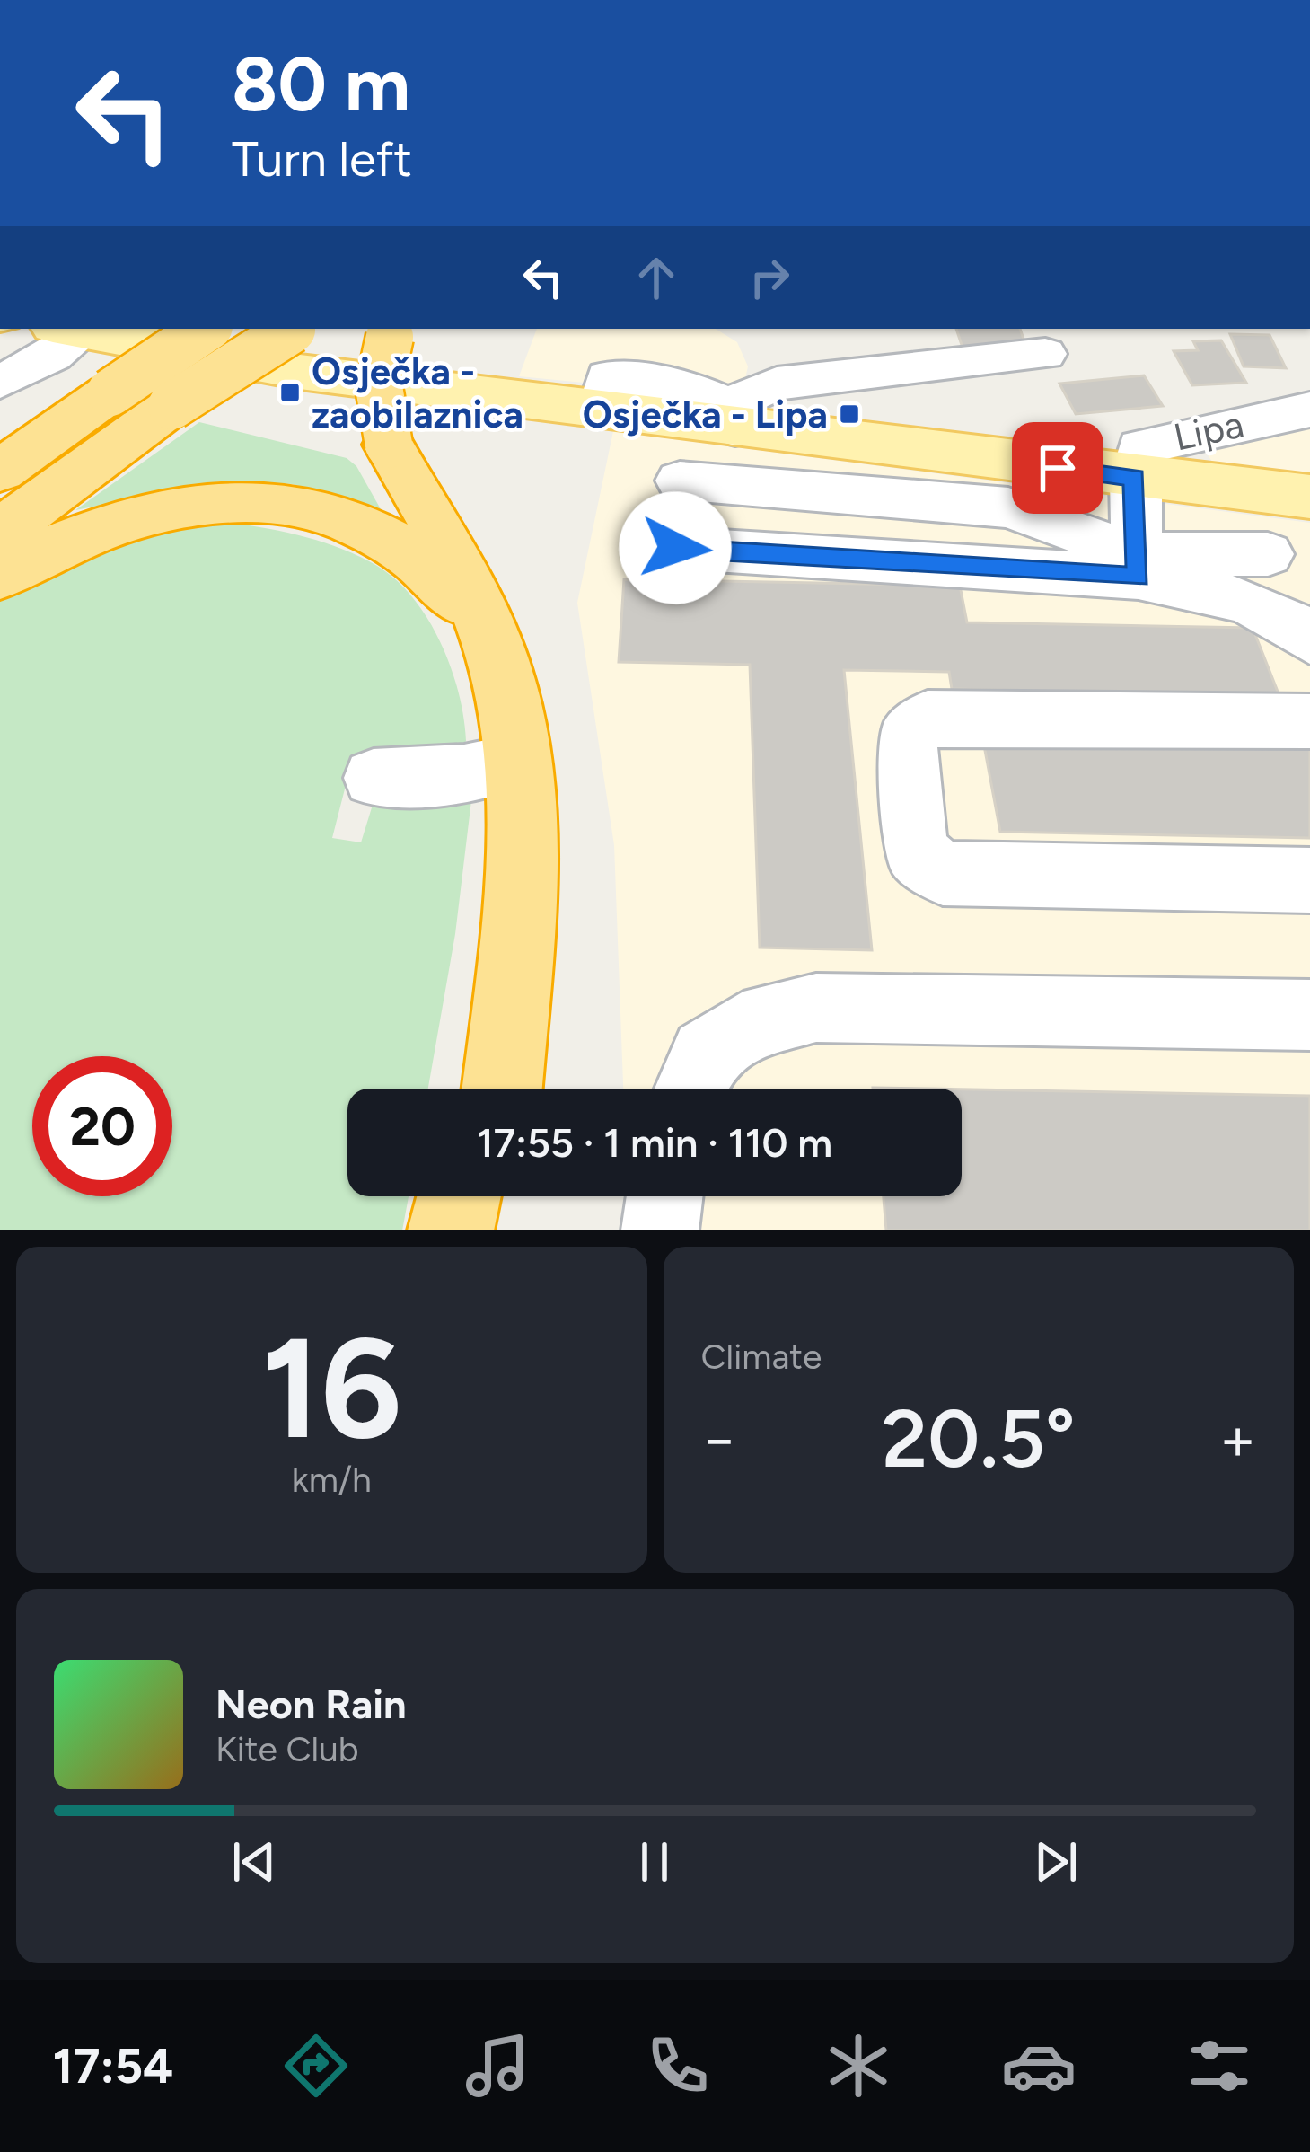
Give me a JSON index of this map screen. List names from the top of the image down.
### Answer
{
  "streets": {
    "street": ["Lipa"]
  },
  "places": {
    "transit": ["Osječka - zaobilaznica", "Osječka - Lipa"]
  },
  "page": {
    "turn": ["80 m", "Turn left"],
    "limit": "20",
    "trip": "17:55 · 1 min · 110 m",
    "tile": [
      ["16", "km/h"],
      "Climate"
    ],
    "heat": ["−", "20.5°", "+"],
    "song": ["Neon Rain", "Kite Club"],
    "tabs": "17:54"
  }
}
